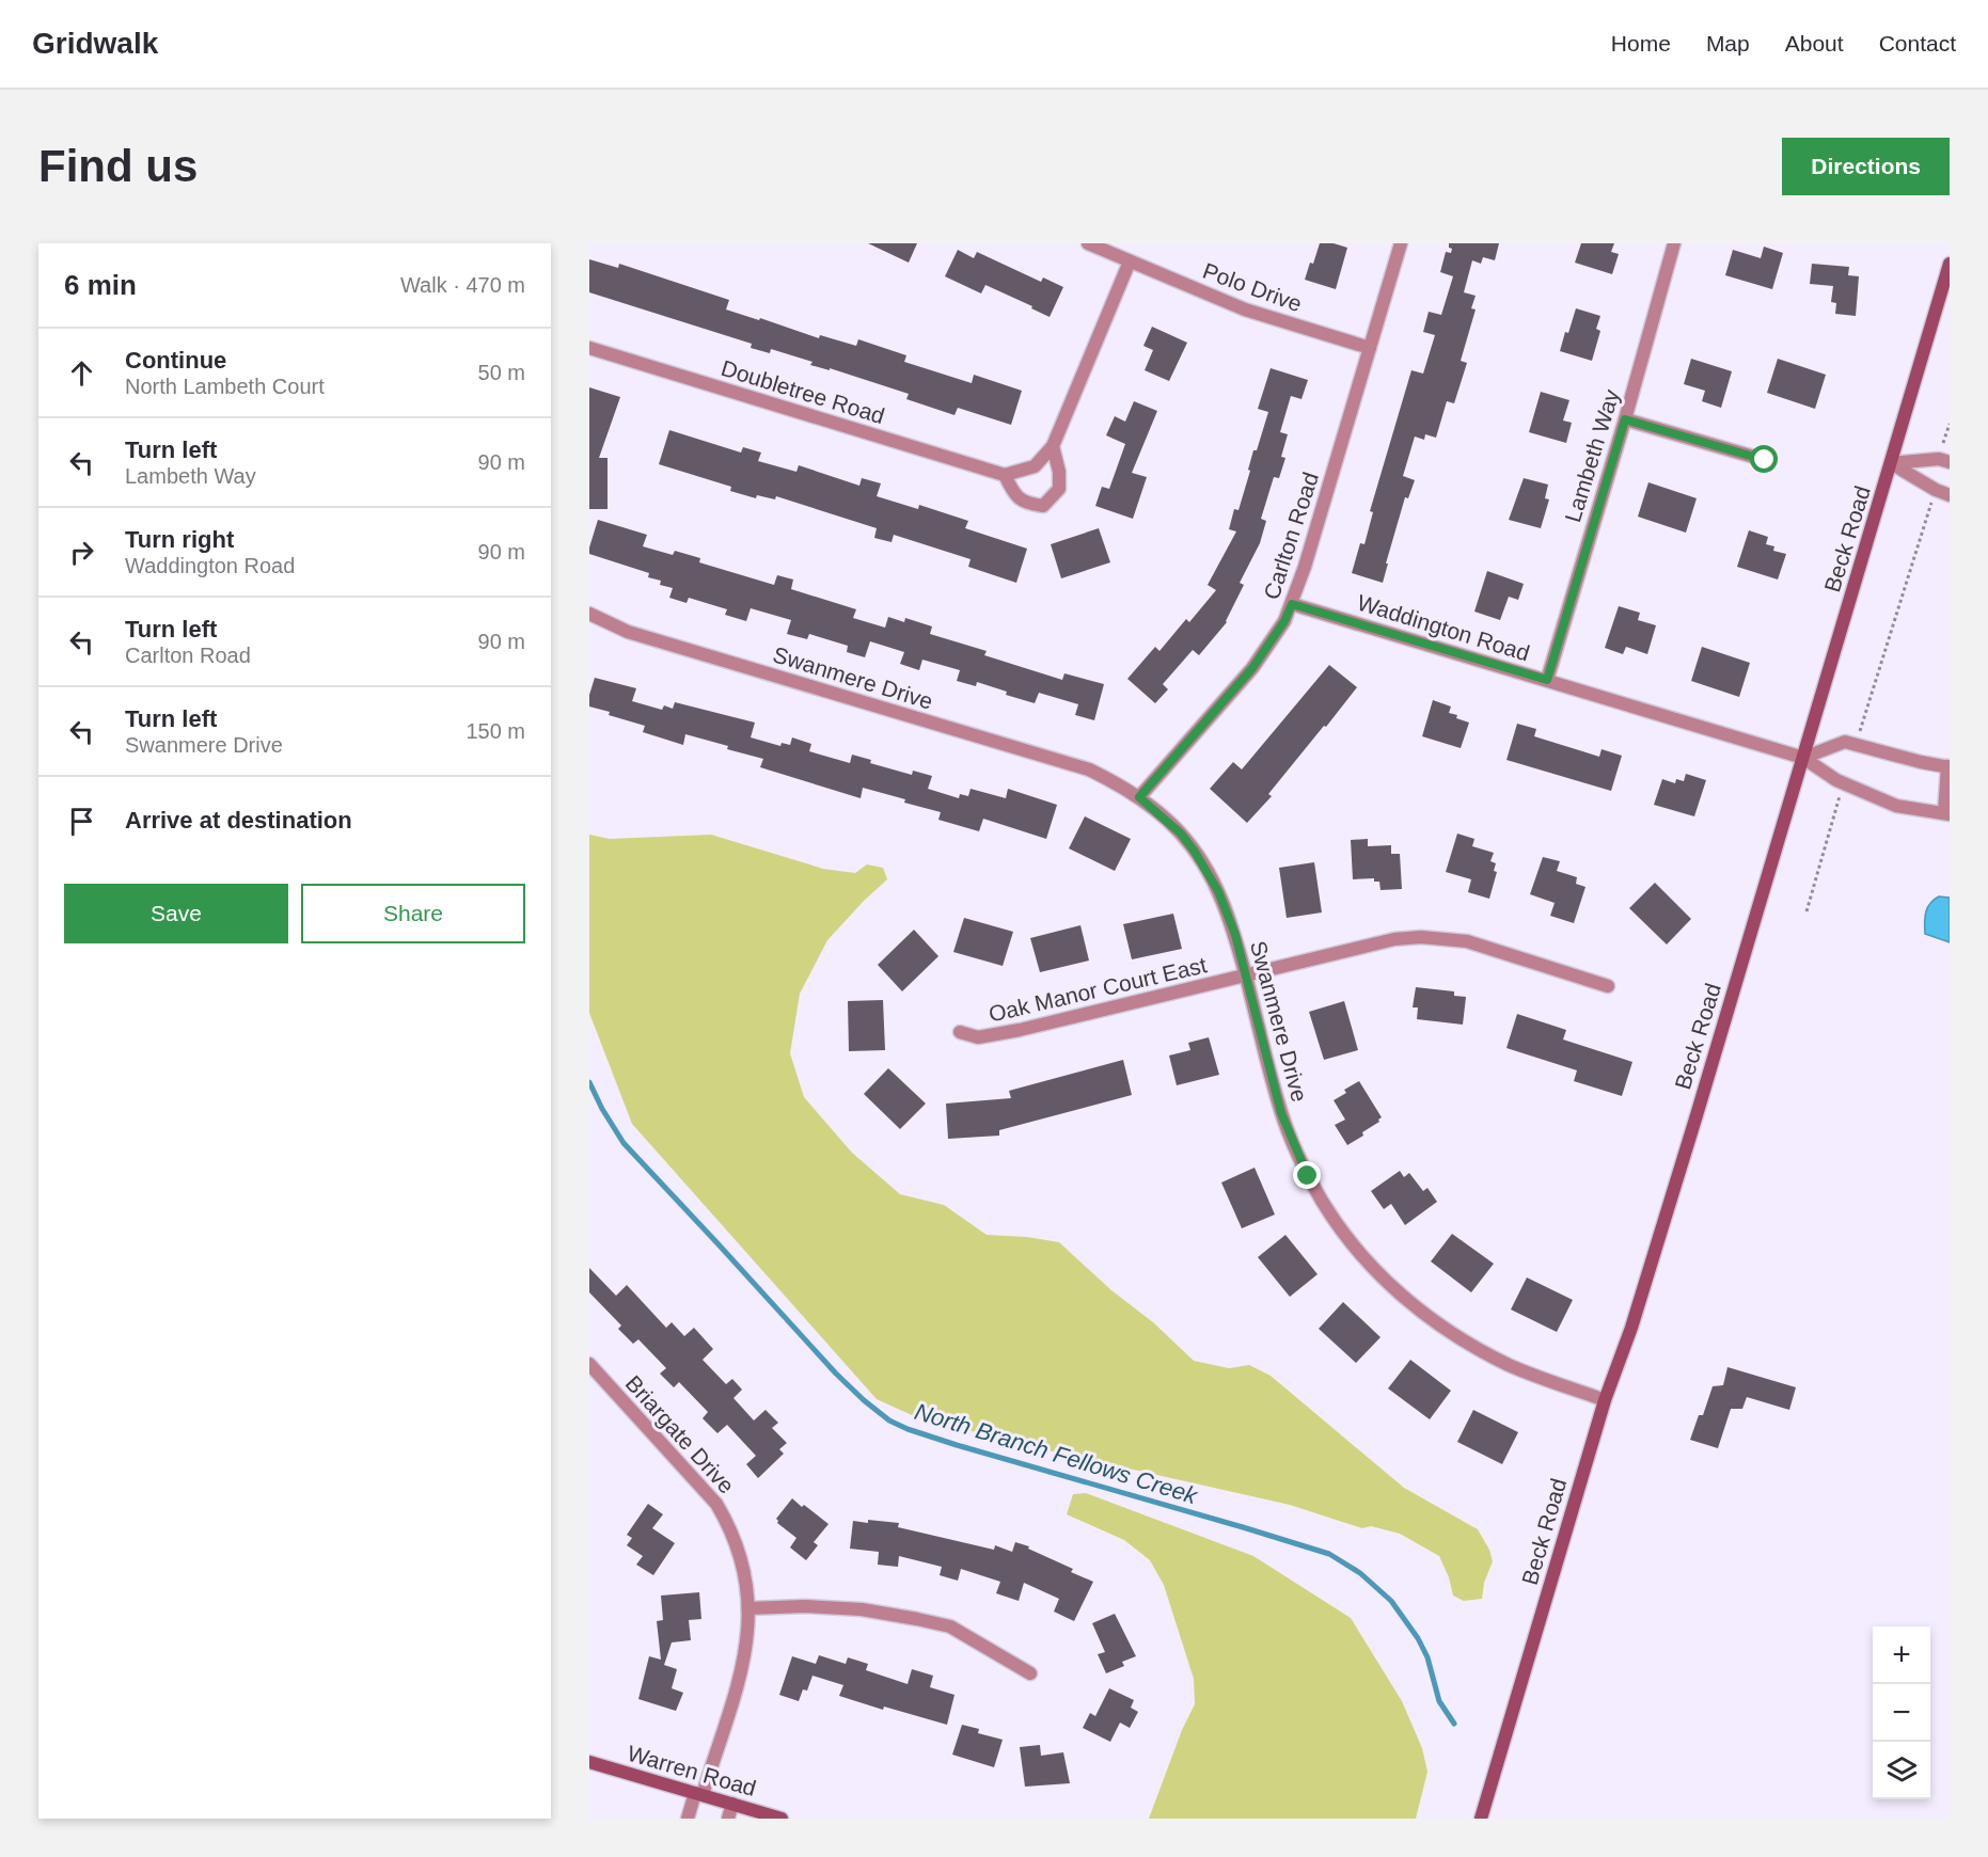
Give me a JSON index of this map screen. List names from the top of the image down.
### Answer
{
  "streets": {
    "main road": ["Beck Road", "Warren Road"],
    "street": [
      "Polo Drive",
      "Doubletree Road",
      "Lambeth Way",
      "Carlton Road",
      "Waddington Road",
      "Swanmere Drive",
      "Oak Manor Court East",
      "Briargate Drive"
    ]
  },
  "crossings": [
    ["Polo Drive", "Carlton Road"],
    ["Lambeth Way", "Waddington Road"],
    ["Carlton Road", "Waddington Road"],
    ["Carlton Road", "Swanmere Drive"],
    ["Beck Road", "Waddington Road"],
    ["Beck Road", "Swanmere Drive"],
    ["Swanmere Drive", "Oak Manor Court East"],
    ["Briargate Drive", "Warren Road"]
  ],
  "water": ["North Branch Fellows Creek"],
  "page": {
    "header": "Gridwalk",
    "nav": [
      "Home",
      "Map",
      "About",
      "Contact"
    ],
    "buttons": [
      "Directions",
      ["Save", "Share"]
    ],
    "title": "Find us",
    "heading": ["6 min", "Walk · 470 m"],
    "list": [
      ["Continue", "North Lambeth Court", "50 m"],
      ["Turn left", "Lambeth Way", "90 m"],
      ["Turn right", "Waddington Road", "90 m"],
      ["Turn left", "Carlton Road", "90 m"],
      ["Turn left", "Swanmere Drive", "150 m"],
      "Arrive at destination"
    ],
    "map_buttons": ["+", "−"]
  }
}
